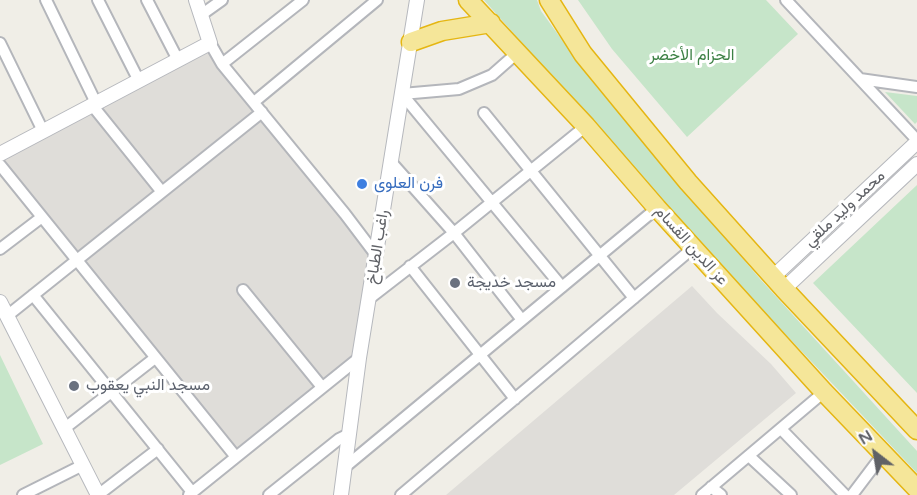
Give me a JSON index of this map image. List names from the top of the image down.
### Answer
{
  "streets": {
    "highway": ["عز الدين القسام"],
    "street": ["محمد وليد ملقي", "راغب الطباخ"]
  },
  "parks": ["الحزام الأخضر"],
  "places": ["فرن العلوى", "مسجد خديجة", "مسجد النبي يعقوب"],
  "north": "top left"
}
